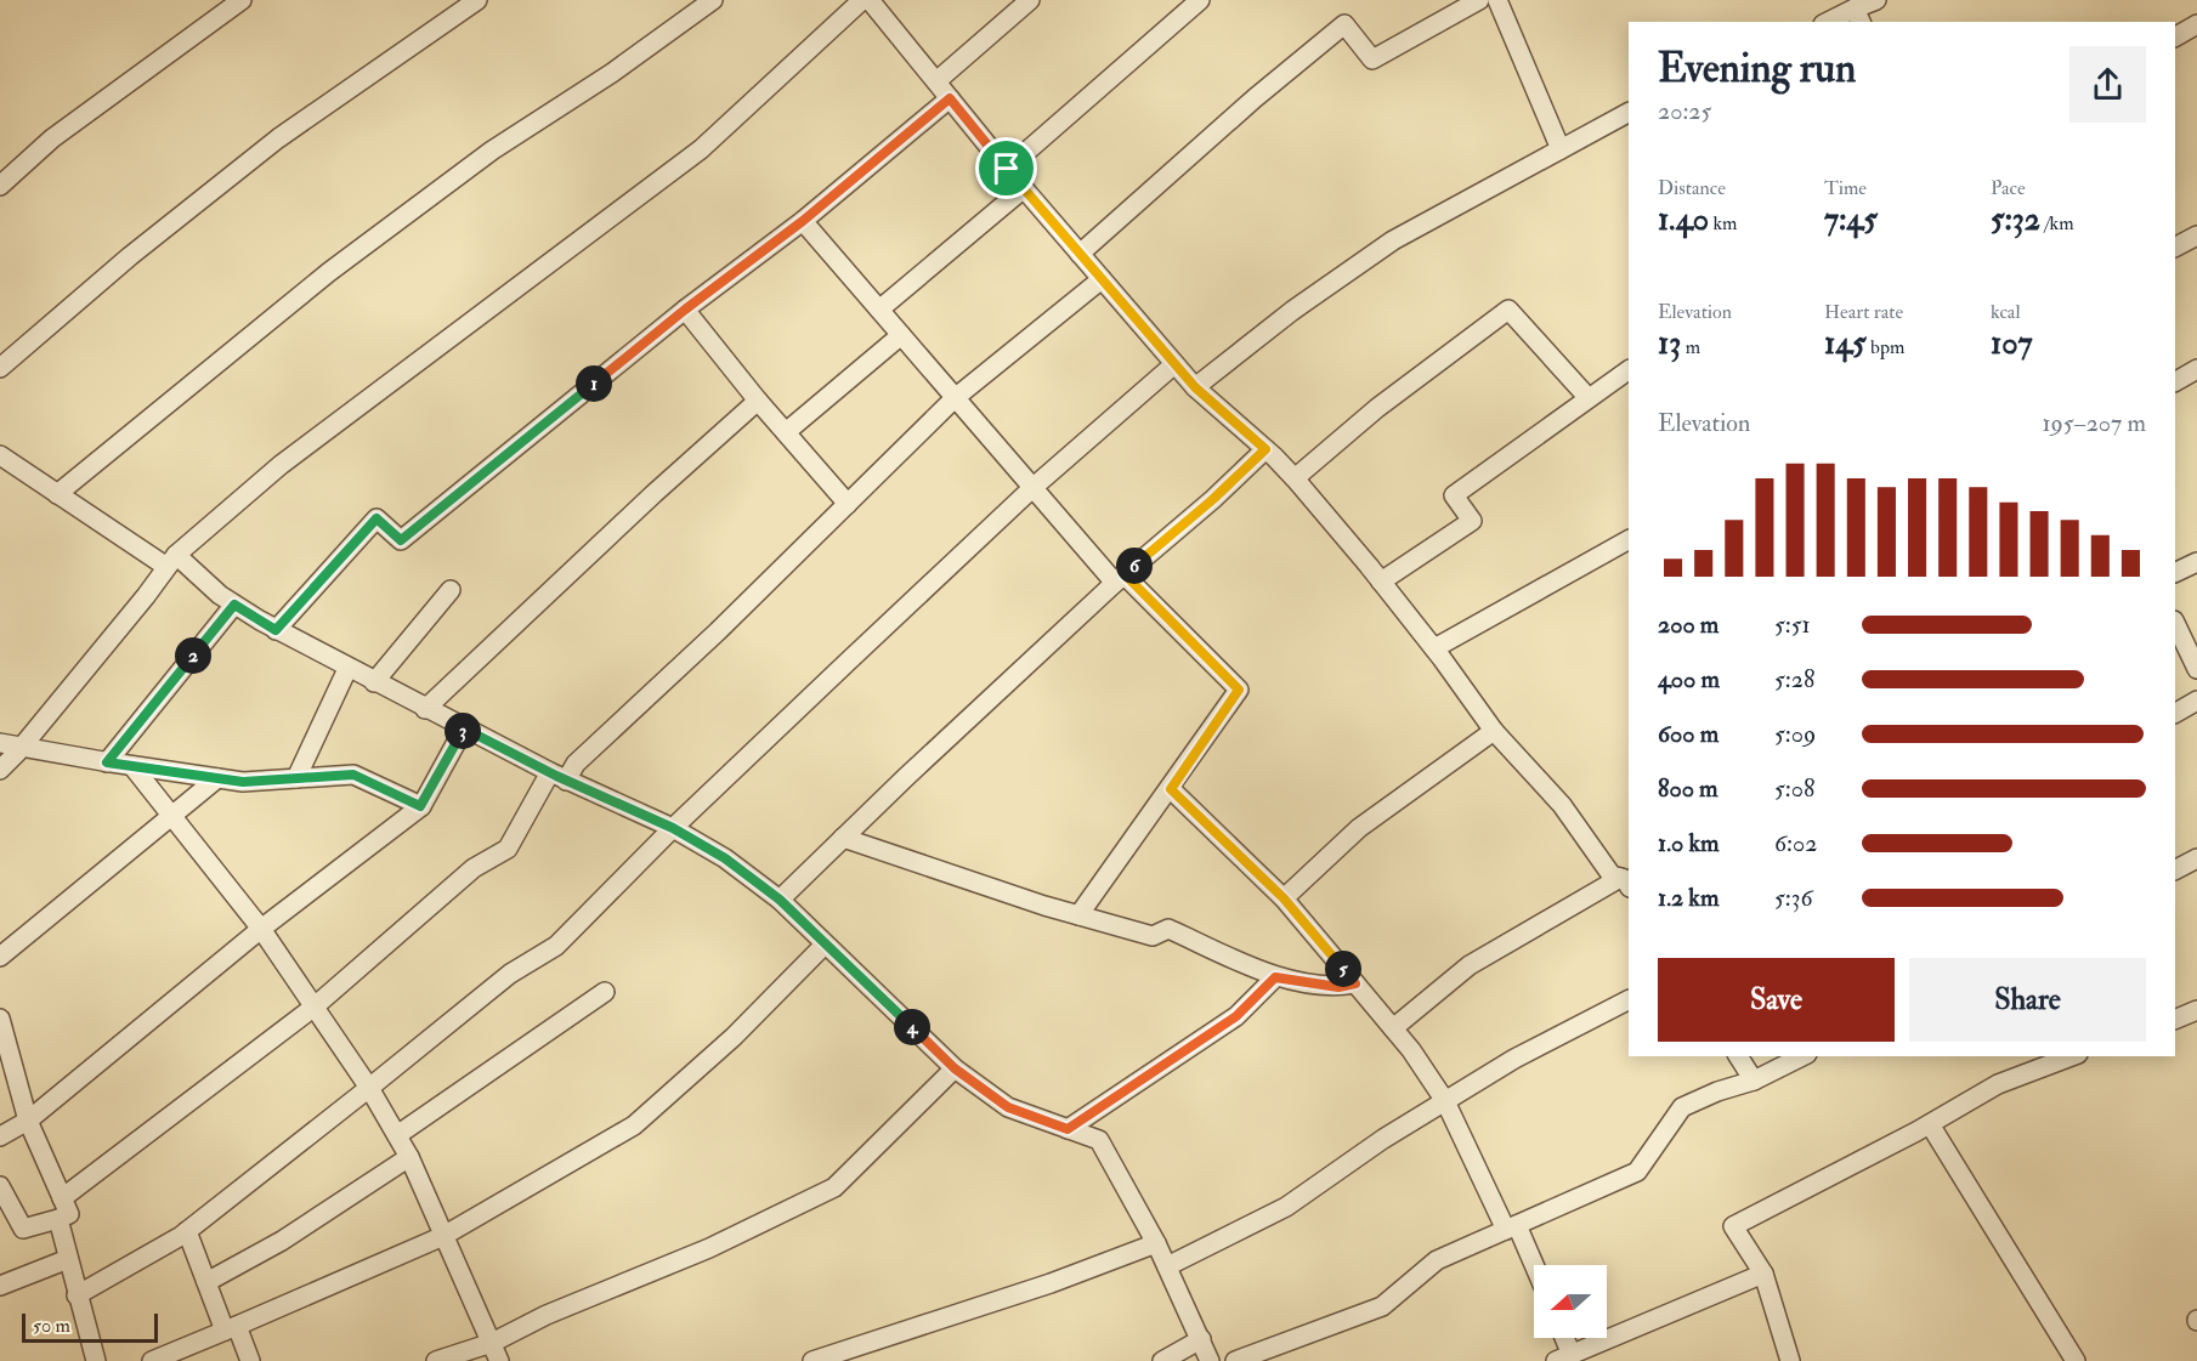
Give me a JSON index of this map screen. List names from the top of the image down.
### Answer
{
  "scale_bar": "50 m",
  "north": "left",
  "page": {
    "heading": ["Evening run", "20:25"],
    "stats": [
      ["Distance", "1.40 km"],
      ["Time", "7:45"],
      ["Pace", "5:32 /km"],
      ["Elevation", "13 m"],
      ["Heart rate", "145 bpm"],
      ["kcal", "107"]
    ],
    "pins": [
      "1",
      "6",
      "2",
      "3",
      "5",
      "4"
    ],
    "chart": ["Elevation", "195–207 m"],
    "list": [
      {
        "name": "200 m",
        "note": "5:51"
      },
      {
        "name": "400 m",
        "note": "5:28"
      },
      {
        "name": "600 m",
        "note": "5:09"
      },
      {
        "name": "800 m",
        "note": "5:08"
      },
      {
        "name": "1.0 km",
        "note": "6:02"
      },
      {
        "name": "1.2 km",
        "note": "5:36"
      }
    ],
    "buttons": ["Save", "Share"],
    "scale": "50 m"
  }
}
